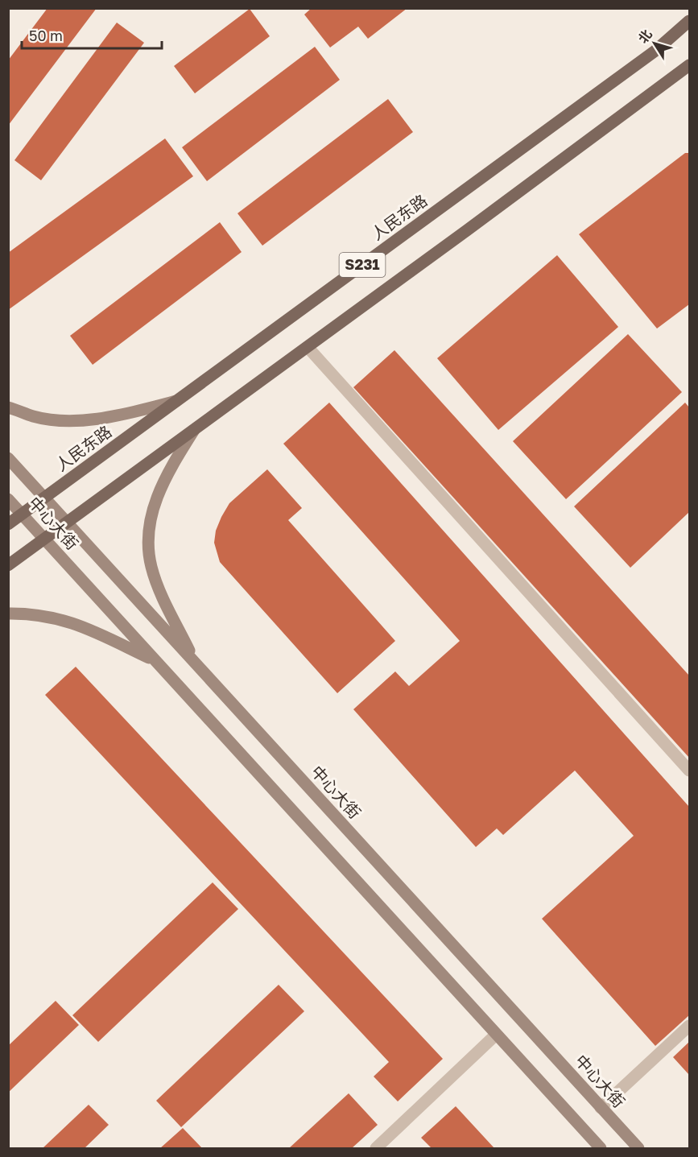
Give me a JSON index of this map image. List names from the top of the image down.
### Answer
{
  "streets": {
    "main road": ["人民东路", "S231", "中心大街"]
  },
  "crossings": [
    ["人民东路", "S231"],
    ["人民东路", "中心大街"],
    ["S231", "中心大街"]
  ],
  "scale_bar": "50 m",
  "north": "top left"
}
